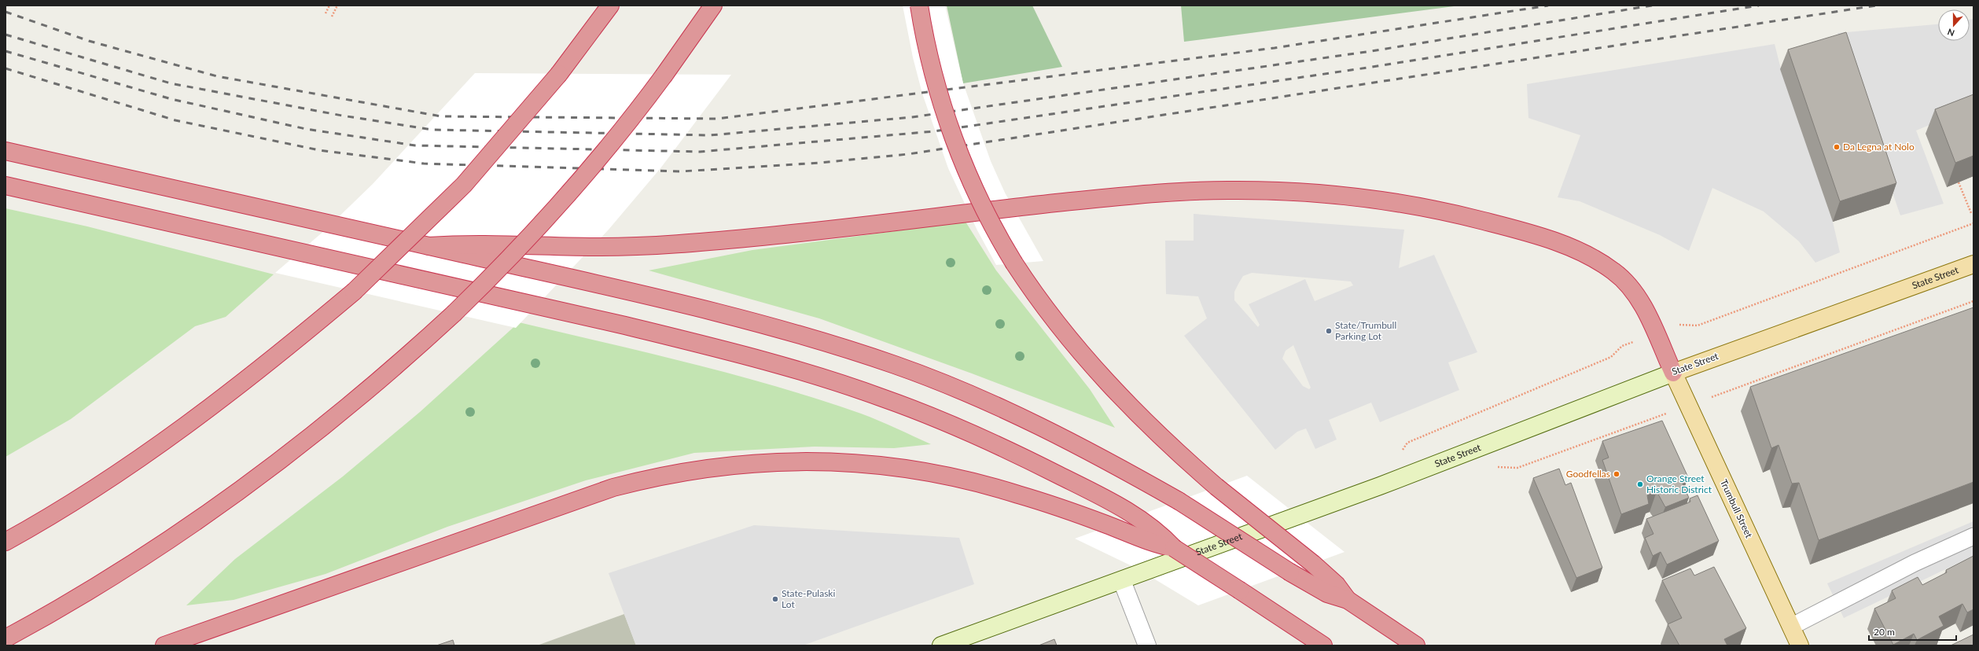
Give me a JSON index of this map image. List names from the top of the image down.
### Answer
{
  "streets": {
    "main road": ["State Street", "Trumbull Street"]
  },
  "crossings": [
    ["State Street", "Trumbull Street"]
  ],
  "places": [
    "Da Legna at Nolo",
    "State/Trumbull Parking Lot",
    "Goodfellas",
    "Orange Street Historic District",
    "State-Pulaski Lot"
  ],
  "scale_bar": "20 m",
  "north": "bottom"
}
